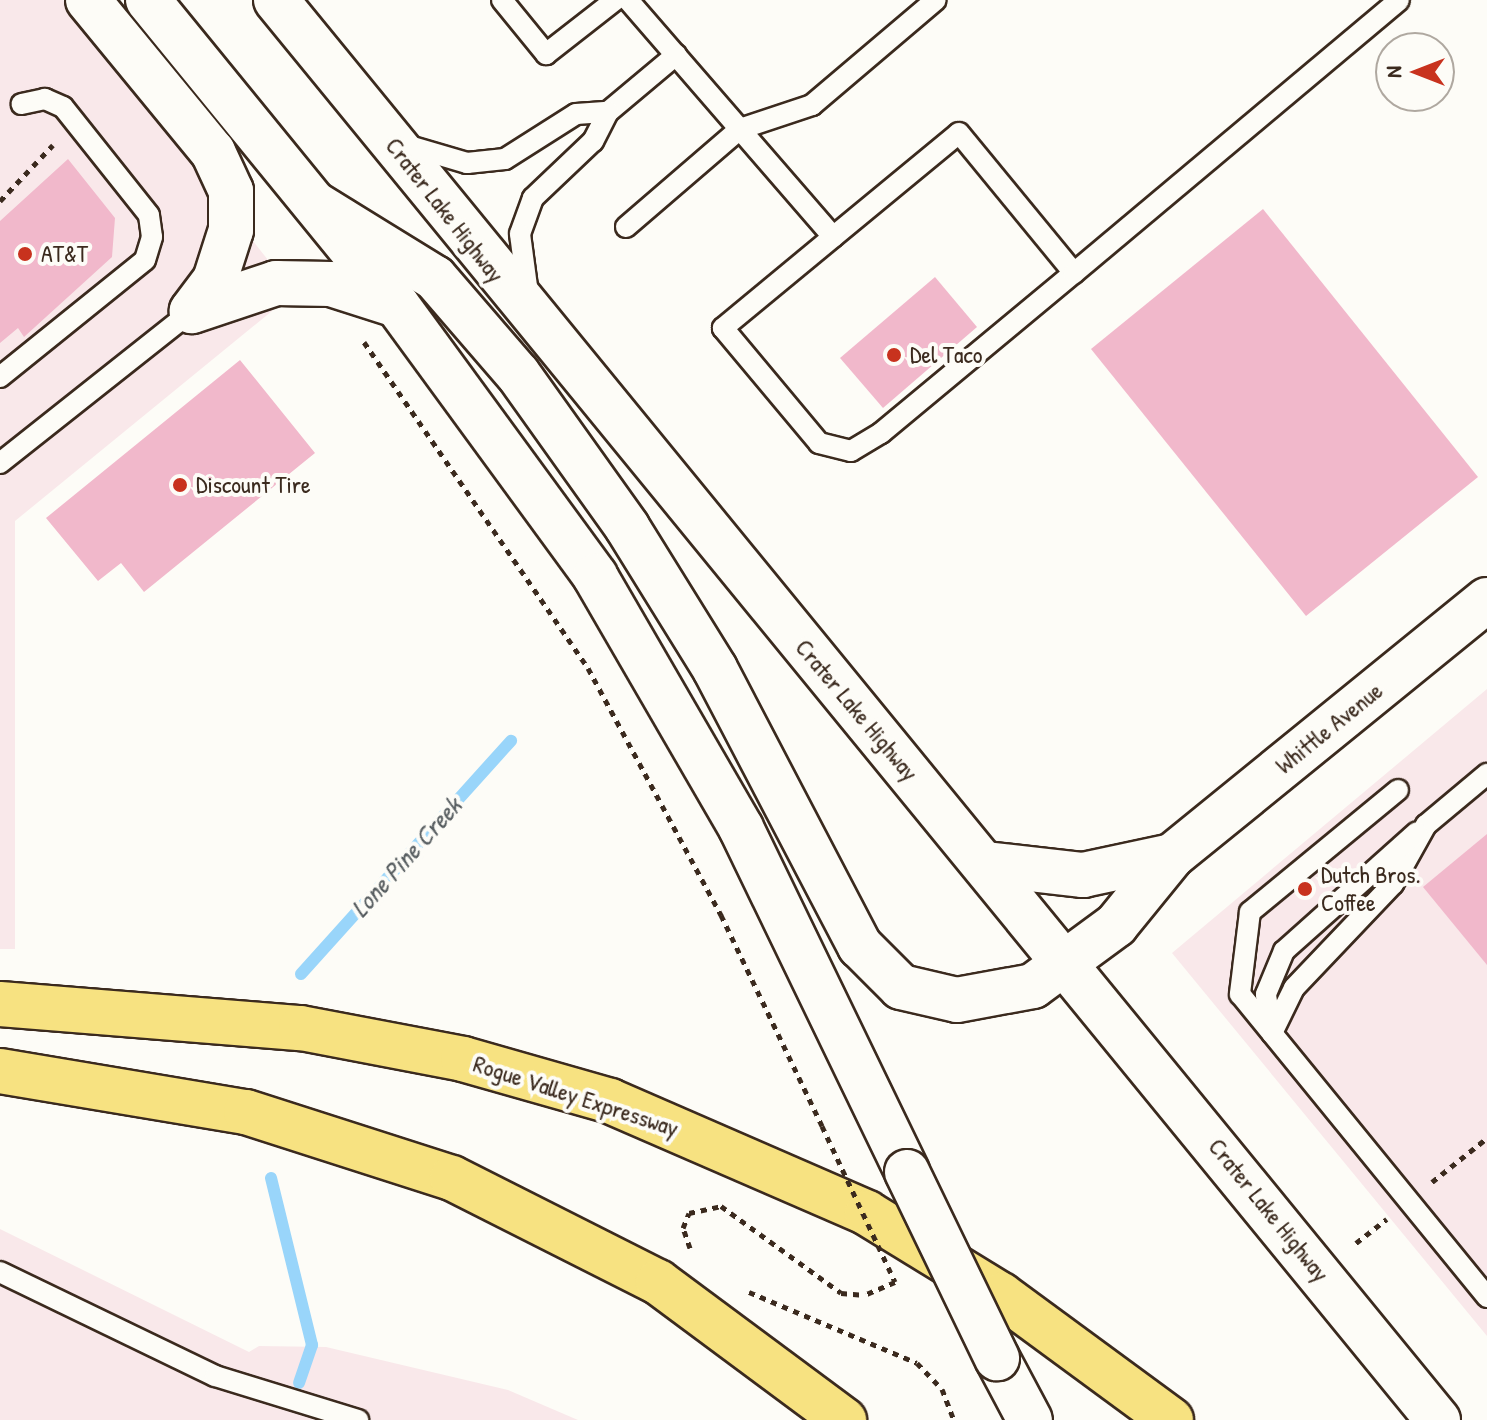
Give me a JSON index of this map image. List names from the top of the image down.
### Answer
{
  "streets": {
    "highway": ["Rogue Valley Expressway"],
    "main road": ["Crater Lake Highway", "Whittle Avenue"]
  },
  "crossings": [
    ["Crater Lake Highway", "Whittle Avenue"]
  ],
  "water": ["Lone Pine Creek"],
  "places": [
    "AT&T",
    "Del Taco",
    "Discount Tire",
    "Dutch Bros. Coffee"
  ],
  "north": "left"
}
